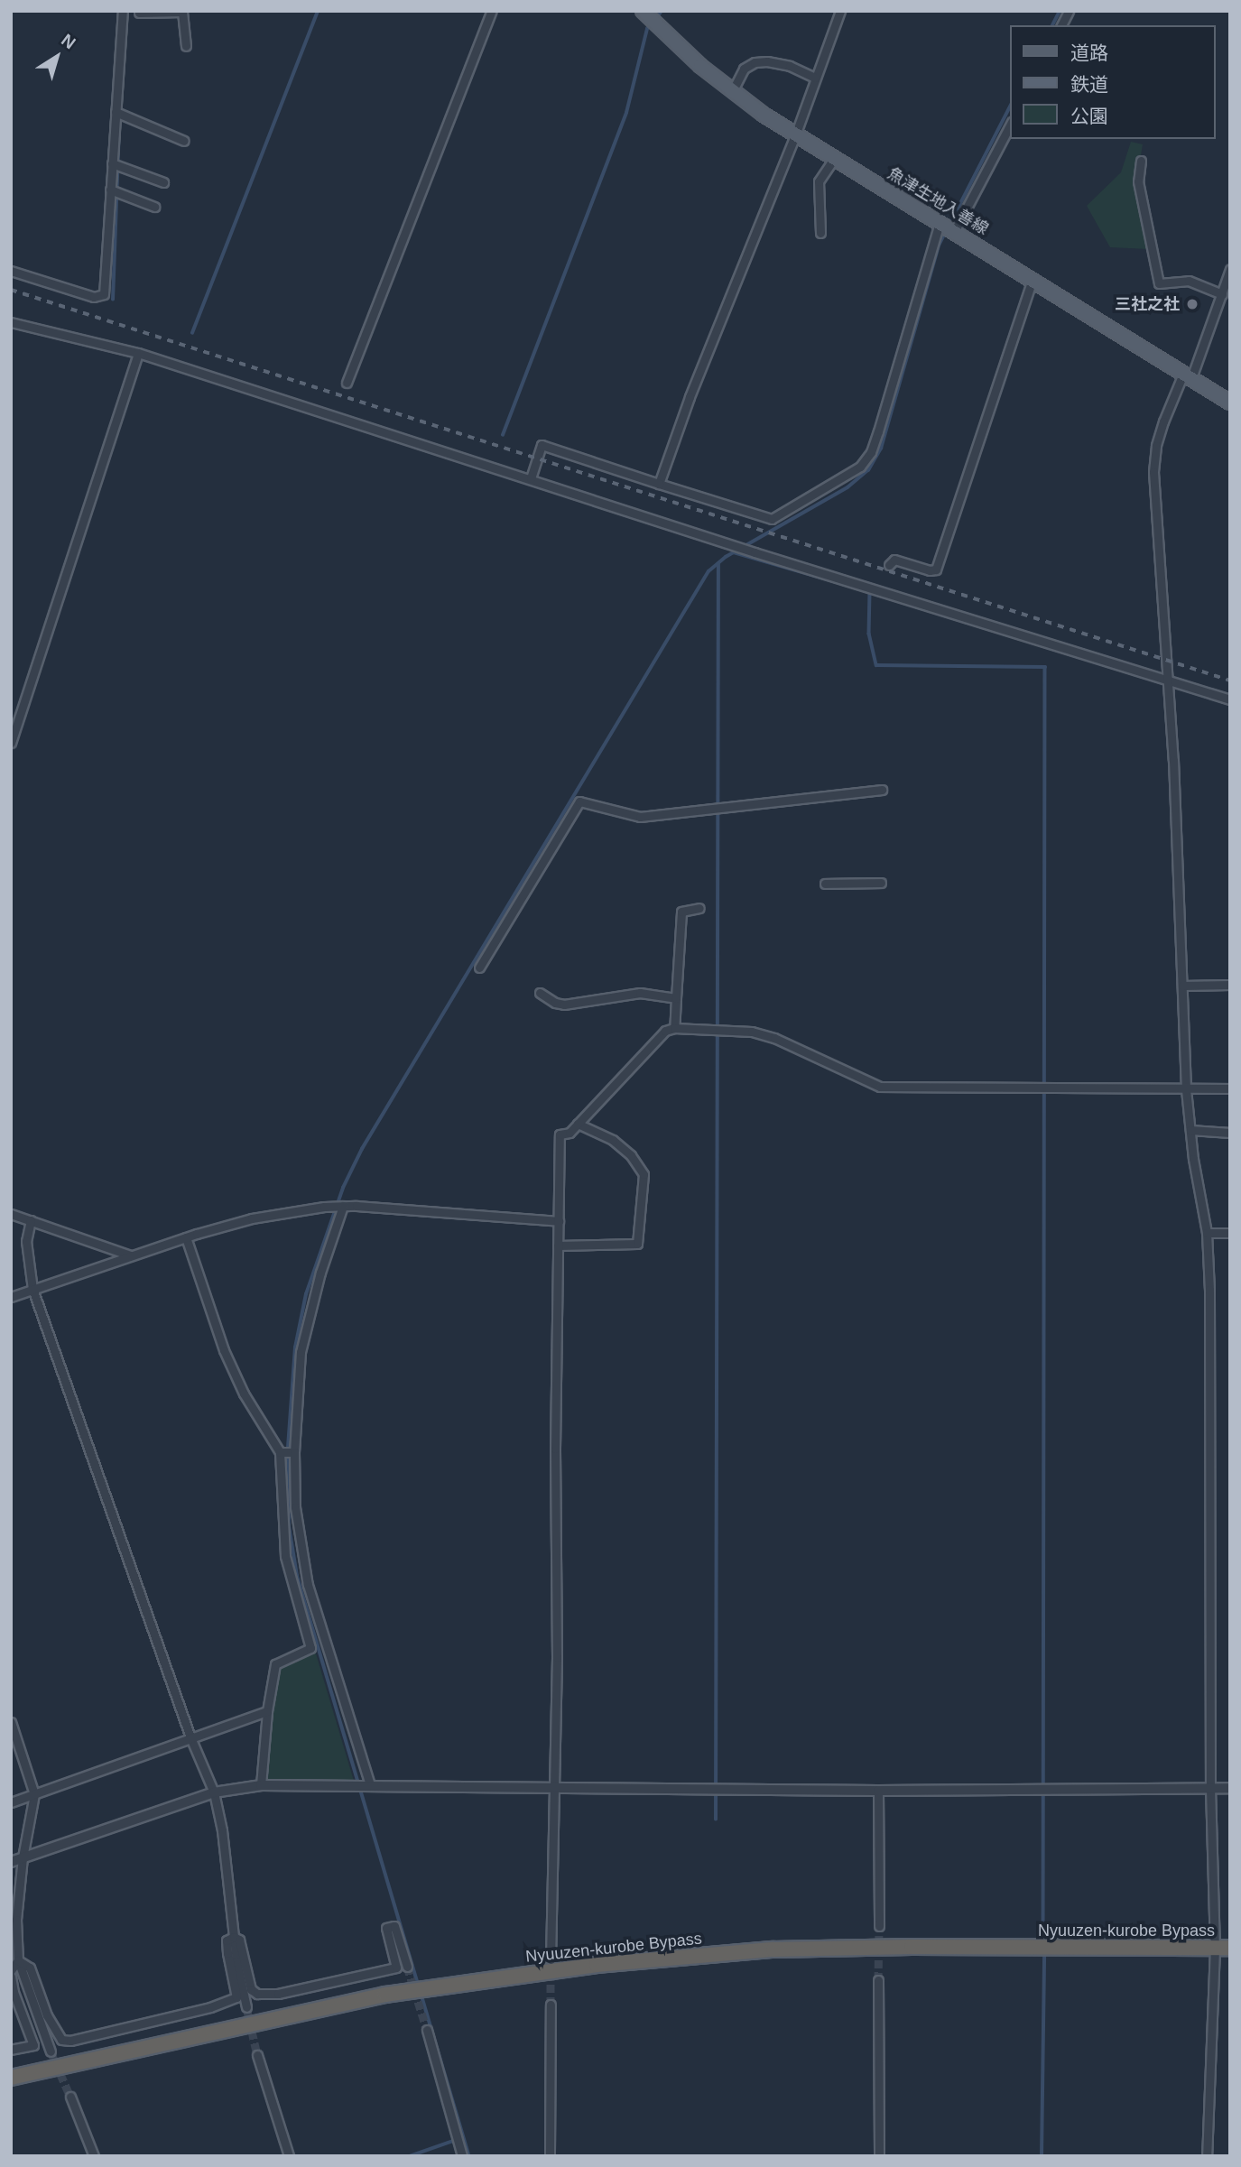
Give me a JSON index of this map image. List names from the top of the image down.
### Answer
{
  "streets": {
    "highway": ["Nyuuzen-kurobe Bypass"],
    "main road": ["魚津生地入善線"]
  },
  "places": ["三社之社"],
  "legend": ["道路", "鉄道", "公園"],
  "north": "top right"
}
